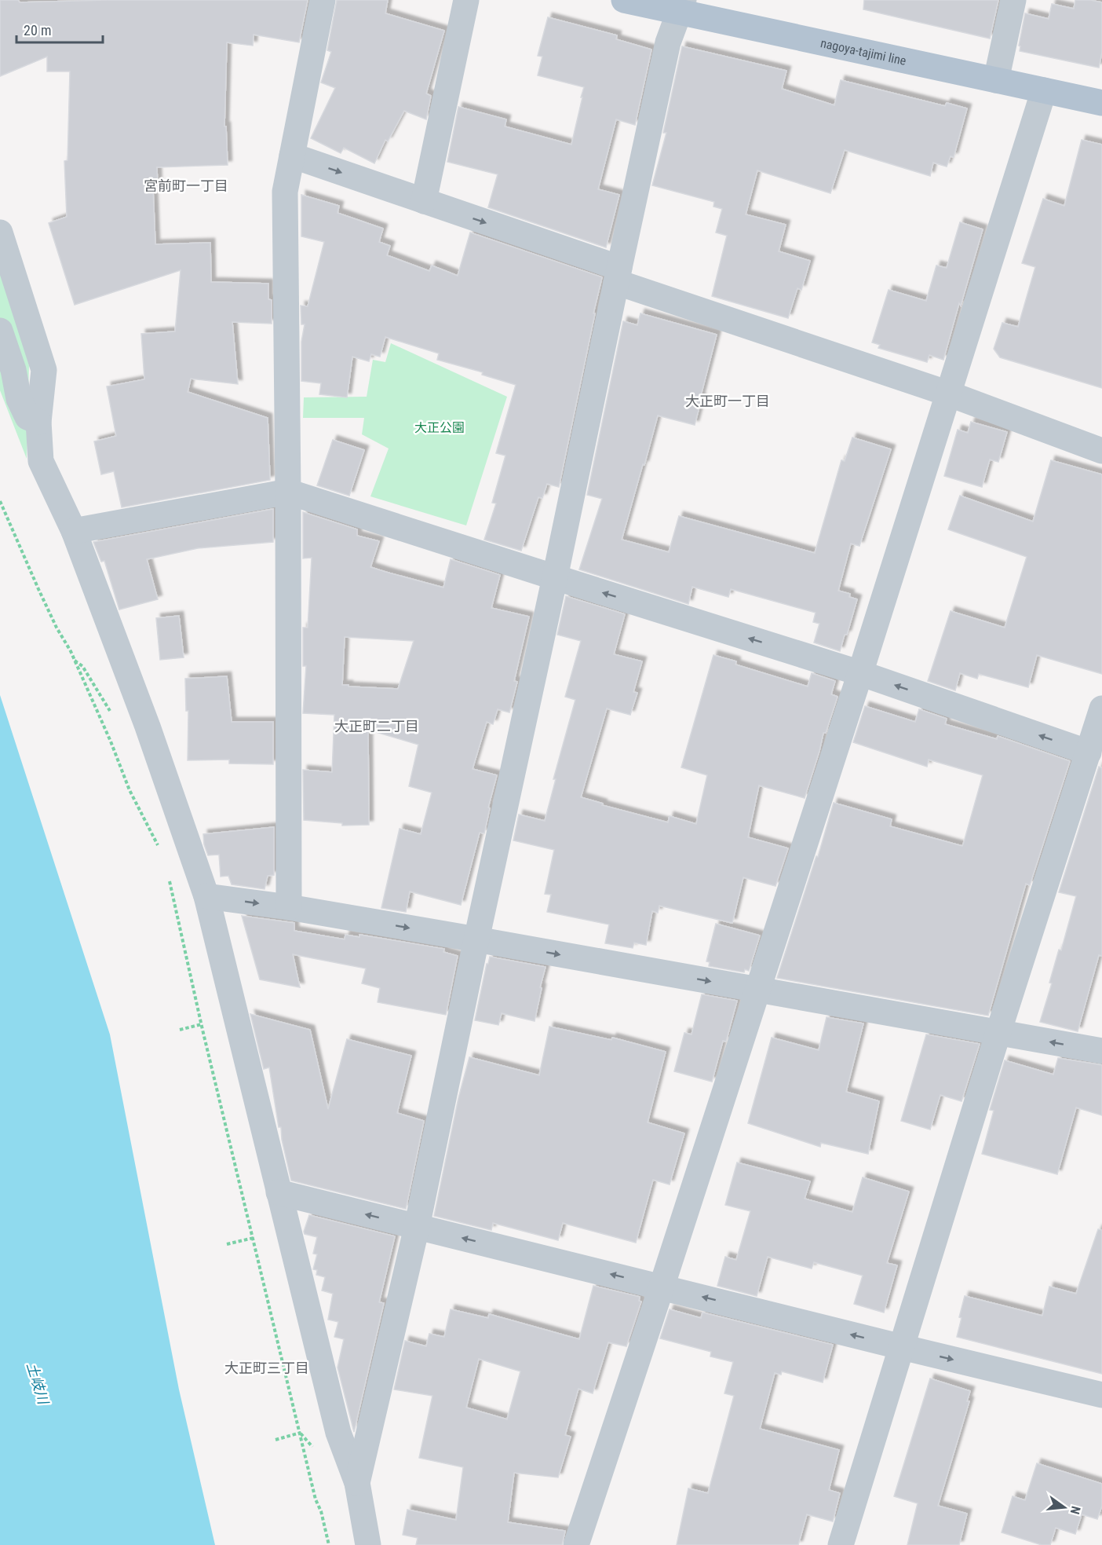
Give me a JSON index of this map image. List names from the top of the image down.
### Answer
{
  "streets": {
    "main road": ["nagoya-tajimi line"]
  },
  "districts": [
    "宮前町一丁目",
    "大正町一丁目",
    "大正町二丁目",
    "大正町三丁目"
  ],
  "water": ["土岐川"],
  "parks": ["大正公園"],
  "scale_bar": "20 m",
  "north": "right"
}
